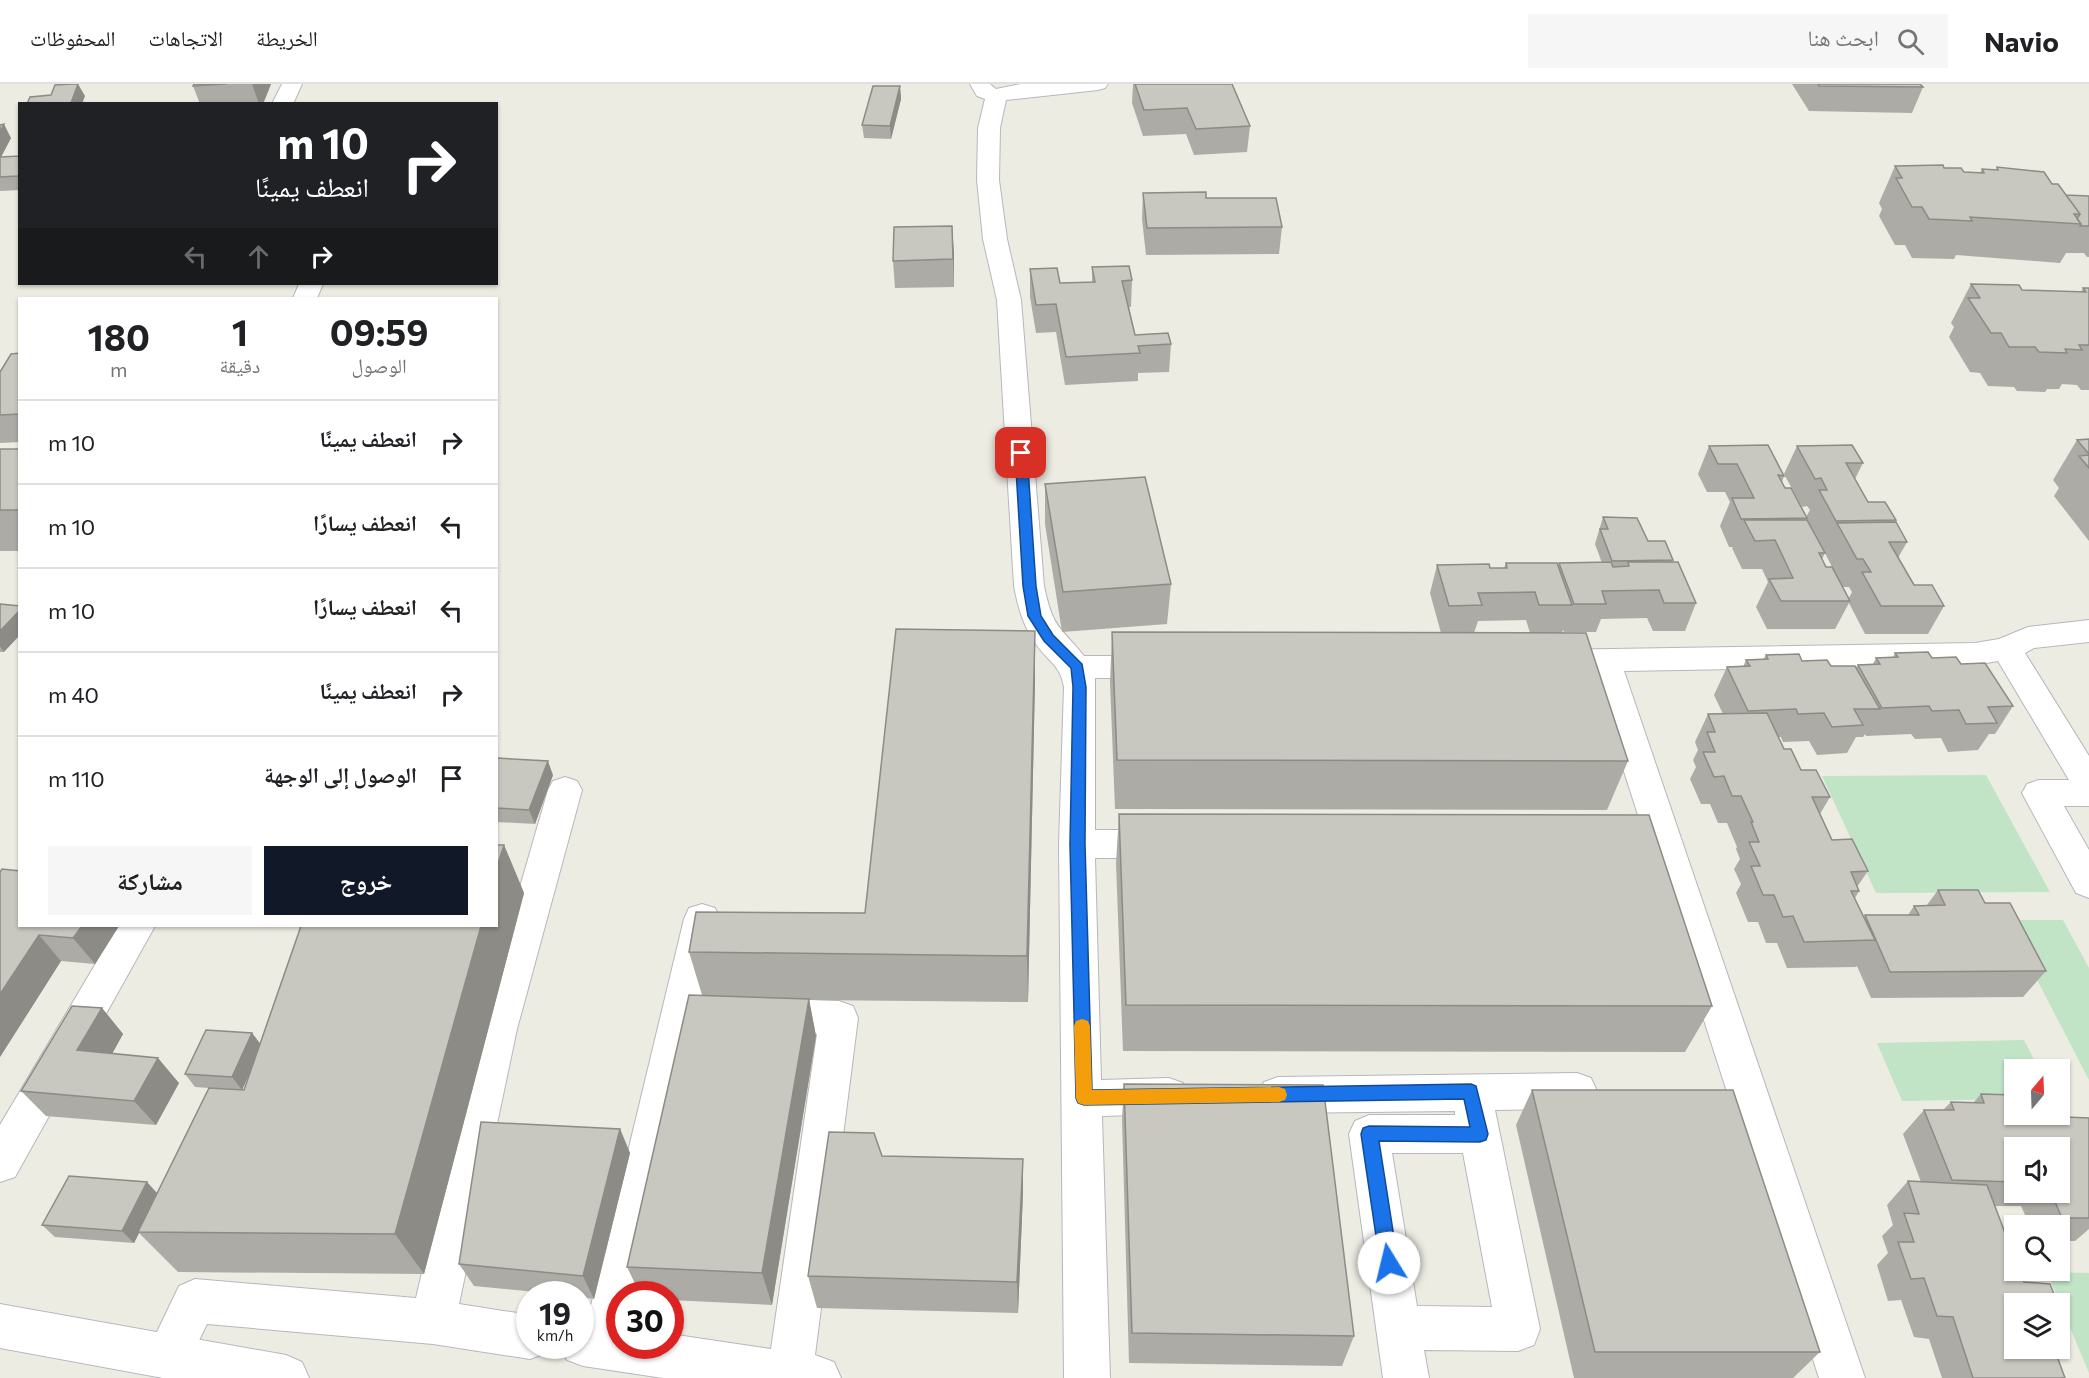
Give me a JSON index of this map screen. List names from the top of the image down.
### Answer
{
  "north": "top",
  "page": {
    "header": "Navio",
    "search": "ابحث هنا",
    "nav": ["الخريطة", "الاتجاهات", "المحفوظات"],
    "turn": ["10 m", "انعطف يمينًا"],
    "eta": [
      "09:59",
      "الوصول",
      "1",
      "دقيقة",
      "180",
      "m"
    ],
    "list": [
      {
        "name": "انعطف يمينًا",
        "value": "10 m"
      },
      {
        "name": "انعطف يسارًا",
        "value": "10 m"
      },
      {
        "name": "انعطف يسارًا",
        "value": "10 m"
      },
      {
        "name": "انعطف يمينًا",
        "value": "40 m"
      },
      {
        "name": "الوصول إلى الوجهة",
        "value": "110 m"
      }
    ],
    "buttons": ["خروج", "مشاركة"],
    "speed": "19 km/h",
    "limit": "30"
  }
}
